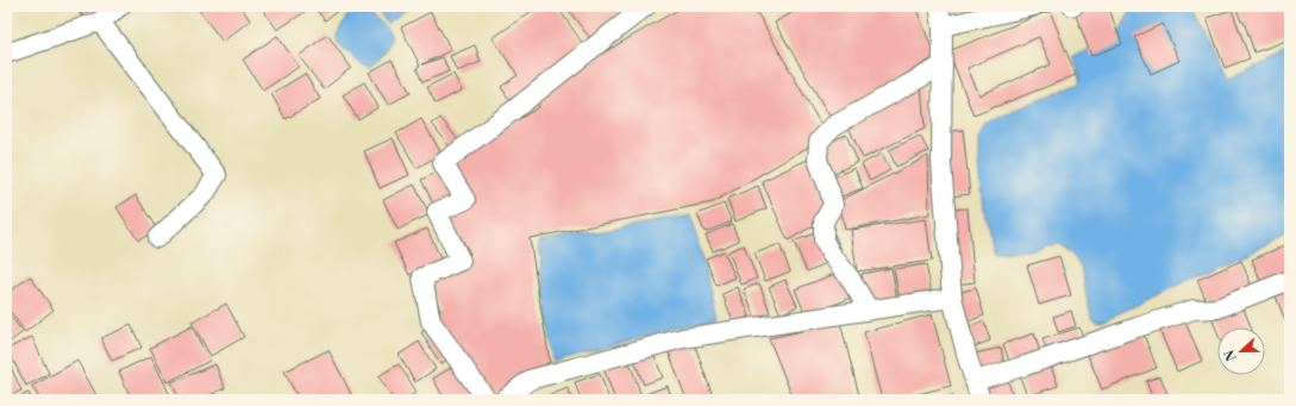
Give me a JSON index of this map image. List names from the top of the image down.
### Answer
{
  "north": "left"
}
